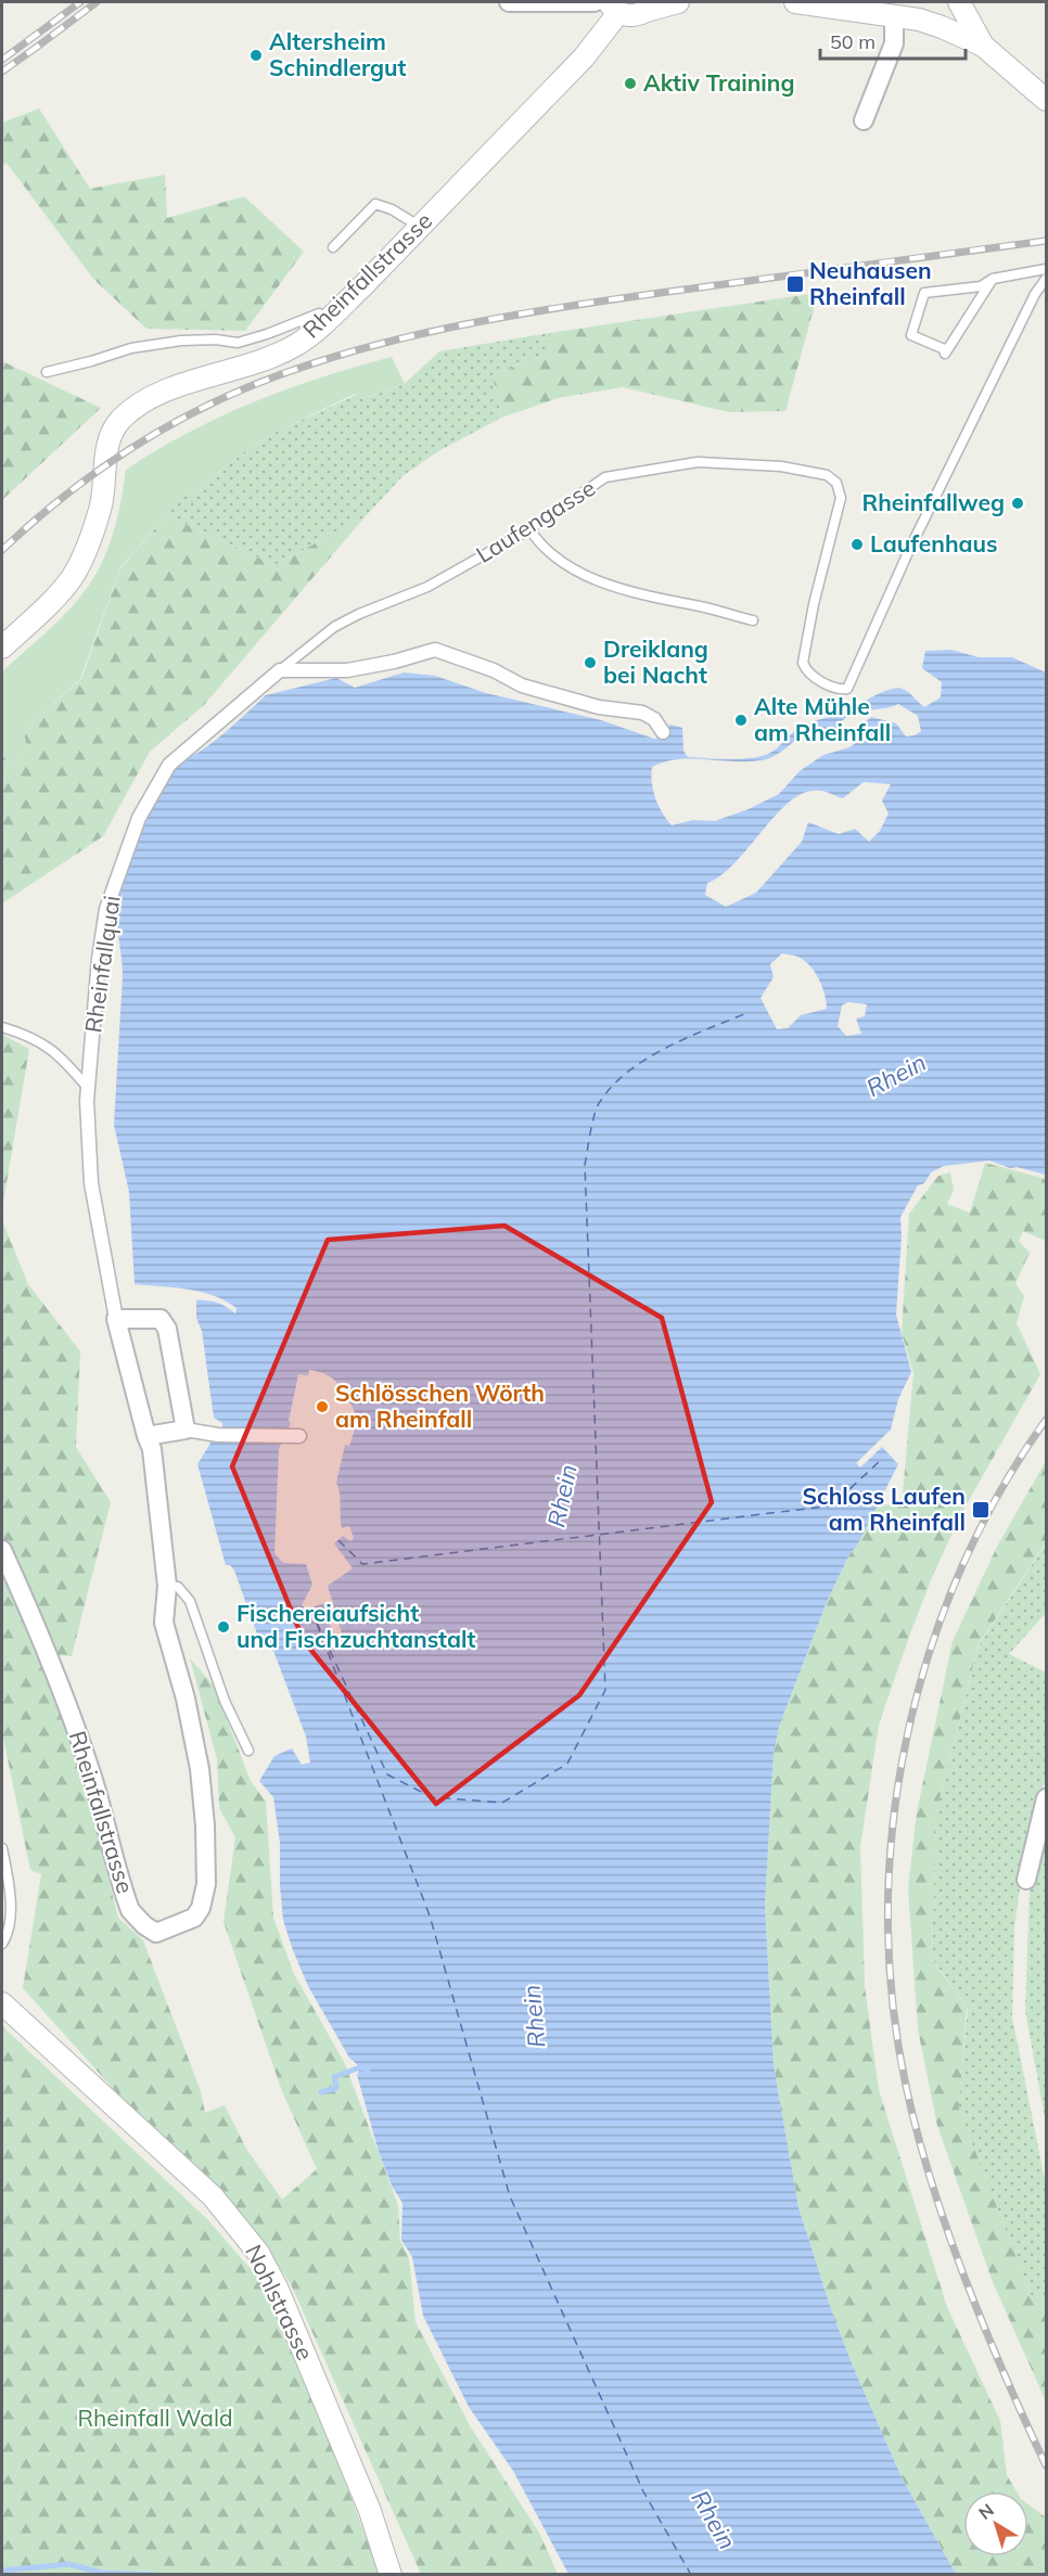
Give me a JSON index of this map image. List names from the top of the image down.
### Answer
{
  "streets": {
    "street": ["Rheinfallstrasse", "Rheinfallquai", "Nohlstrasse"],
    "lane": ["Laufengasse"]
  },
  "crossings": [
    ["Rheinfallstrasse", "Rheinfallquai"],
    ["Laufengasse", "Rheinfallquai"]
  ],
  "water": ["Rhein"],
  "parks": ["Rheinfall Wald"],
  "places": {
    "other": [
      "Altersheim Schindlergut",
      "Aktiv Training",
      "Rheinfallweg",
      "Laufenhaus",
      "Dreiklang bei Nacht",
      "Alte Mühle am Rheinfall",
      "Schlösschen Wörth am Rheinfall",
      "Fischereiaufsicht und Fischzuchtanstalt"
    ],
    "transit": ["Neuhausen Rheinfall", "Schloss Laufen am Rheinfall"]
  },
  "scale_bar": "50 m",
  "north": "top left"
}
